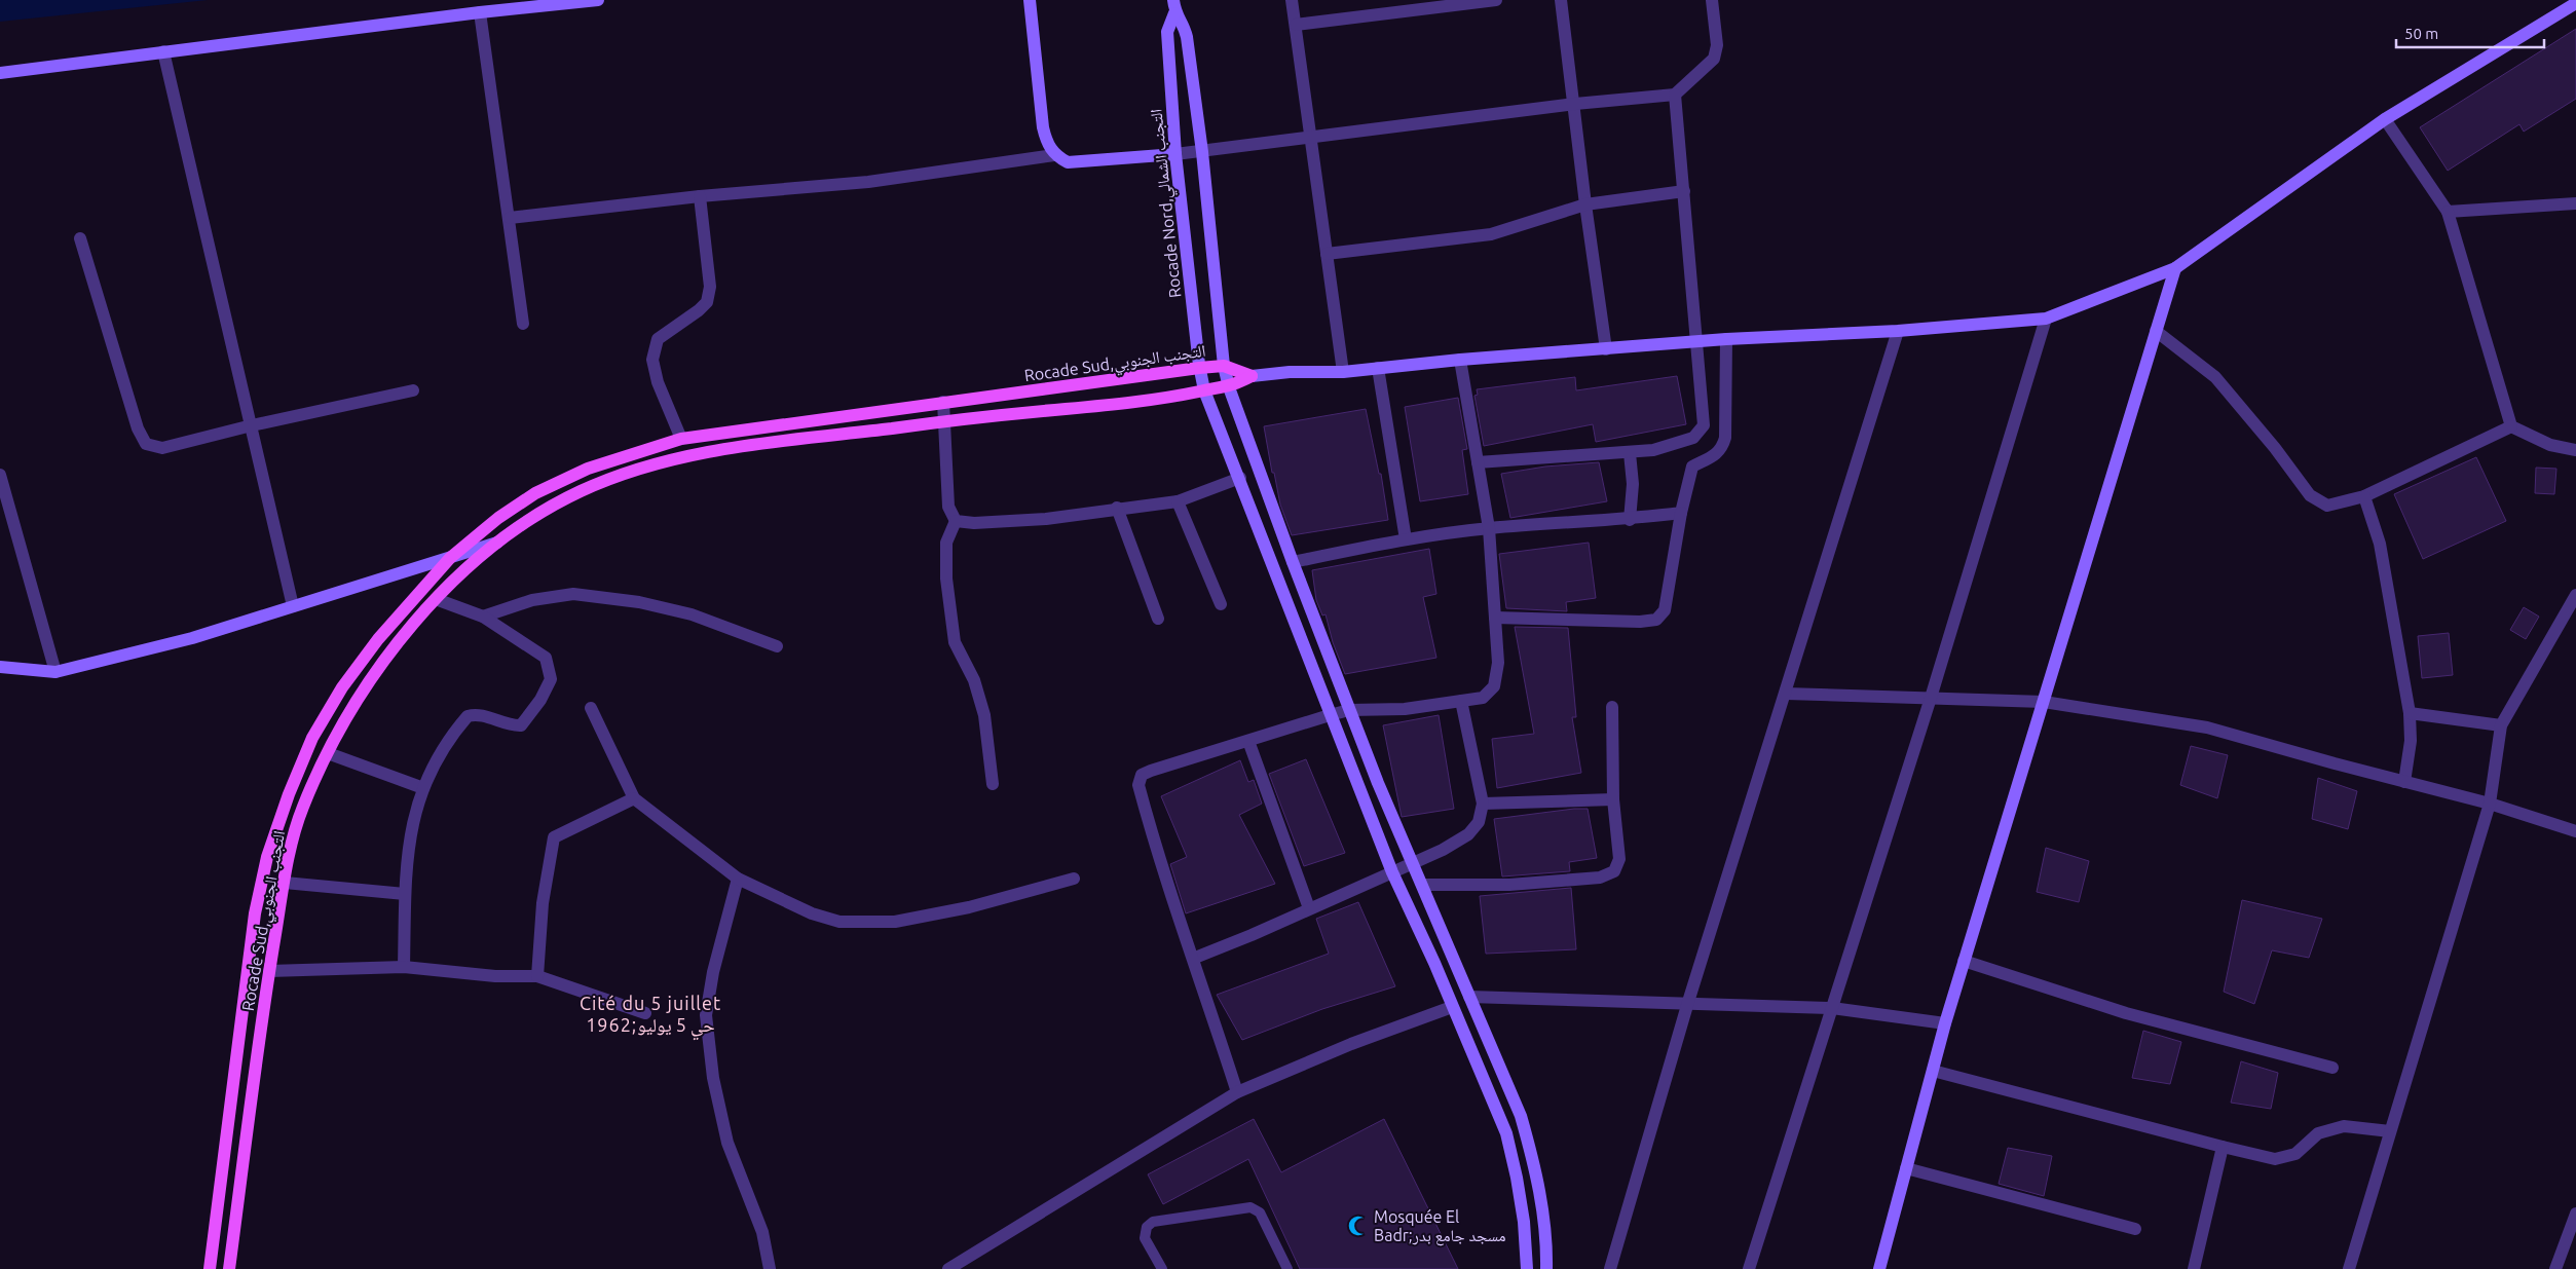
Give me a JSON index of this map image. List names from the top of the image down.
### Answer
{
  "streets": {
    "main road": ["Rocade Sud,التجنب الجنوبي"],
    "street": ["Rocade Nord,التجنب الشمالي"]
  },
  "crossings": [
    ["Rocade Nord,التجنب الشمالي", "Rocade Sud,التجنب الجنوبي"]
  ],
  "districts": ["Cité du 5 juillet 1962;حي 5 يوليو"],
  "places": {
    "mosque": ["Mosquée El Badr;مسجد جامع بدر"]
  },
  "scale_bar": "50 m"
}
